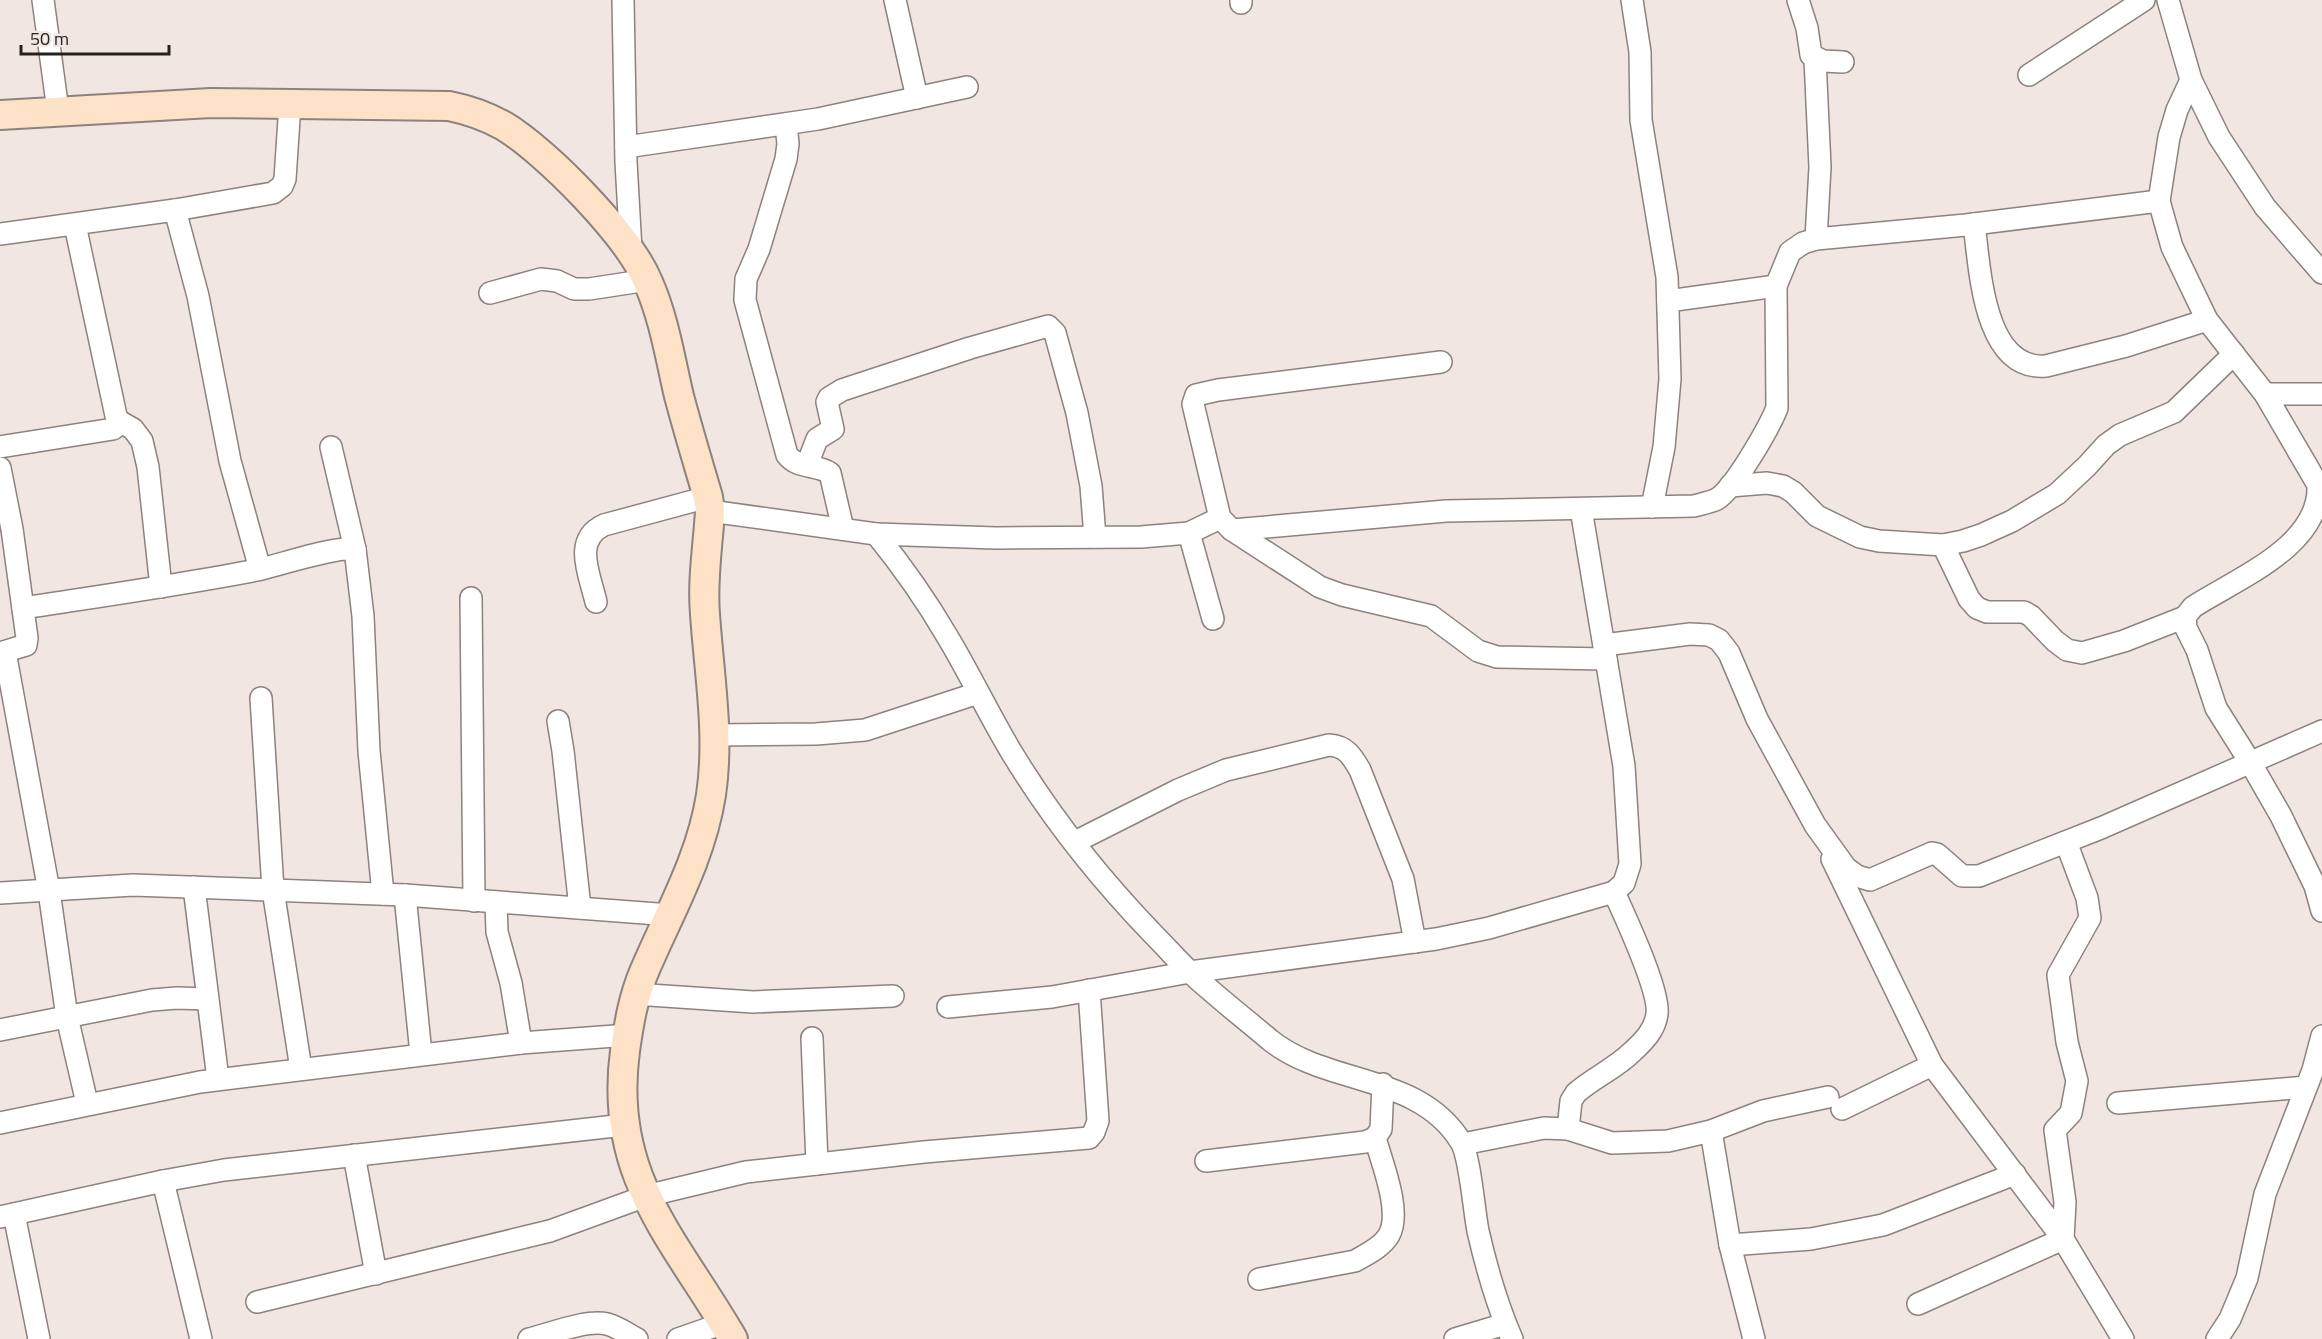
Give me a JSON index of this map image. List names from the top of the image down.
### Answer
{
  "scale_bar": "50 m"
}
